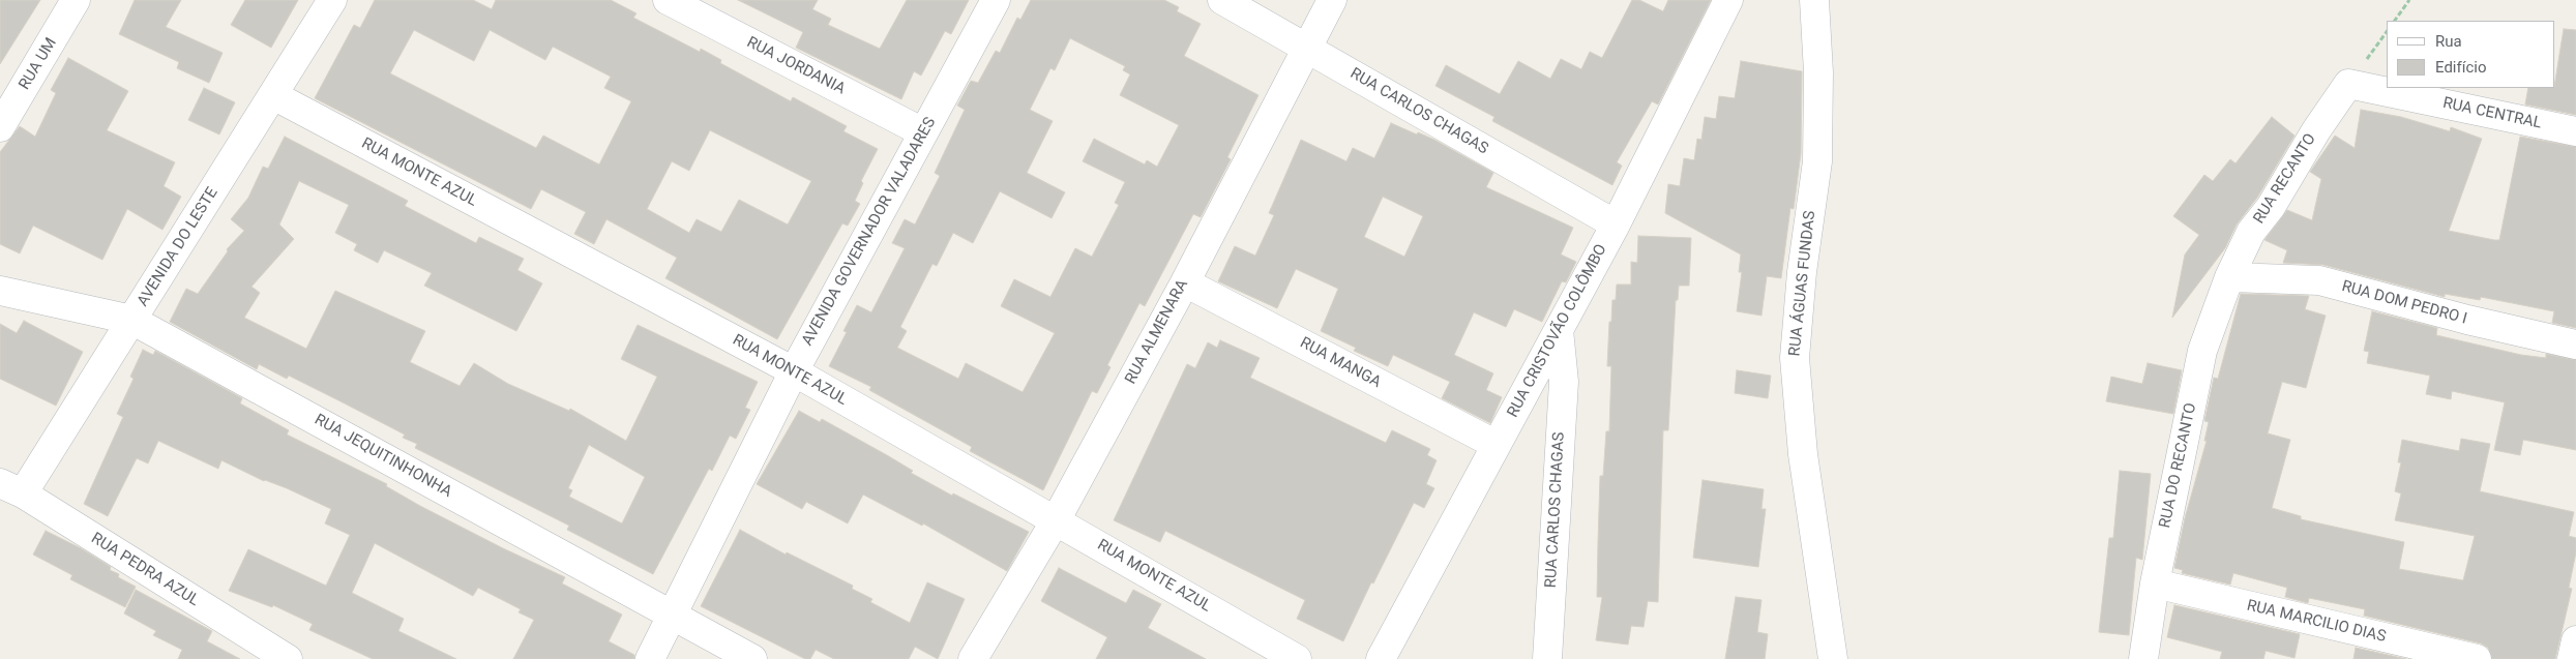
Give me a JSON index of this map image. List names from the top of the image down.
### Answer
{
  "streets": {
    "street": [
      "RUA UM",
      "RUA JORDANIA",
      "RUA CARLOS CHAGAS",
      "RUA CENTRAL",
      "RUA MONTE AZUL",
      "RUA RECANTO",
      "AVENIDA GOVERNADOR VALADARES",
      "AVENIDA DO LESTE",
      "RUA ÁGUAS FUNDAS",
      "RUA DOM PEDRO I",
      "RUA CRISTOVÃO COLÔMBO",
      "RUA ALMENARA",
      "RUA MANGA",
      "RUA JEQUITINHONHA",
      "RUA DO RECANTO",
      "RUA PEDRA AZUL",
      "RUA MARCILIO DIAS"
    ]
  },
  "crossings": [
    ["RUA JORDANIA", "AVENIDA GOVERNADOR VALADARES"],
    ["RUA CARLOS CHAGAS", "RUA CRISTOVÃO COLÔMBO"],
    ["RUA CARLOS CHAGAS", "RUA ALMENARA"],
    ["RUA CENTRAL", "RUA RECANTO"],
    ["RUA MONTE AZUL", "AVENIDA GOVERNADOR VALADARES"],
    ["RUA MONTE AZUL", "AVENIDA DO LESTE"],
    ["RUA MONTE AZUL", "RUA ALMENARA"],
    ["RUA RECANTO", "RUA DOM PEDRO I"],
    ["RUA RECANTO", "RUA DO RECANTO"],
    ["AVENIDA GOVERNADOR VALADARES", "RUA JEQUITINHONHA"],
    ["AVENIDA DO LESTE", "RUA JEQUITINHONHA"],
    ["AVENIDA DO LESTE", "RUA PEDRA AZUL"],
    ["RUA DOM PEDRO I", "RUA DO RECANTO"],
    ["RUA CRISTOVÃO COLÔMBO", "RUA MANGA"],
    ["RUA ALMENARA", "RUA MANGA"],
    ["RUA DO RECANTO", "RUA MARCILIO DIAS"]
  ],
  "legend": ["Rua", "Edifício"]
}
